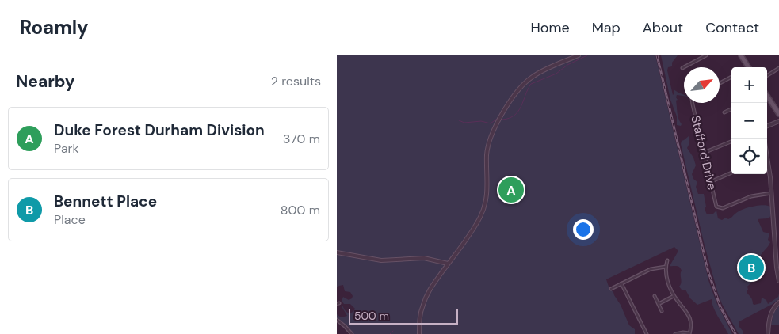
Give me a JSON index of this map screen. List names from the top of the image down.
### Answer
{
  "streets": {
    "street": ["Stafford Drive"]
  },
  "scale_bar": "500 m",
  "north": "top right",
  "page": {
    "header": "Roamly",
    "nav": [
      "Home",
      "Map",
      "About",
      "Contact"
    ],
    "heading": ["Nearby", "2 results"],
    "map_buttons": ["+", "−"],
    "list": [
      {
        "mark": "A",
        "name": "Duke Forest Durham Division",
        "note": "Park",
        "value": "370 m"
      },
      {
        "mark": "B",
        "name": "Bennett Place",
        "note": "Place",
        "value": "800 m"
      }
    ],
    "pins": ["A", "B"],
    "scale": "500 m"
  }
}
